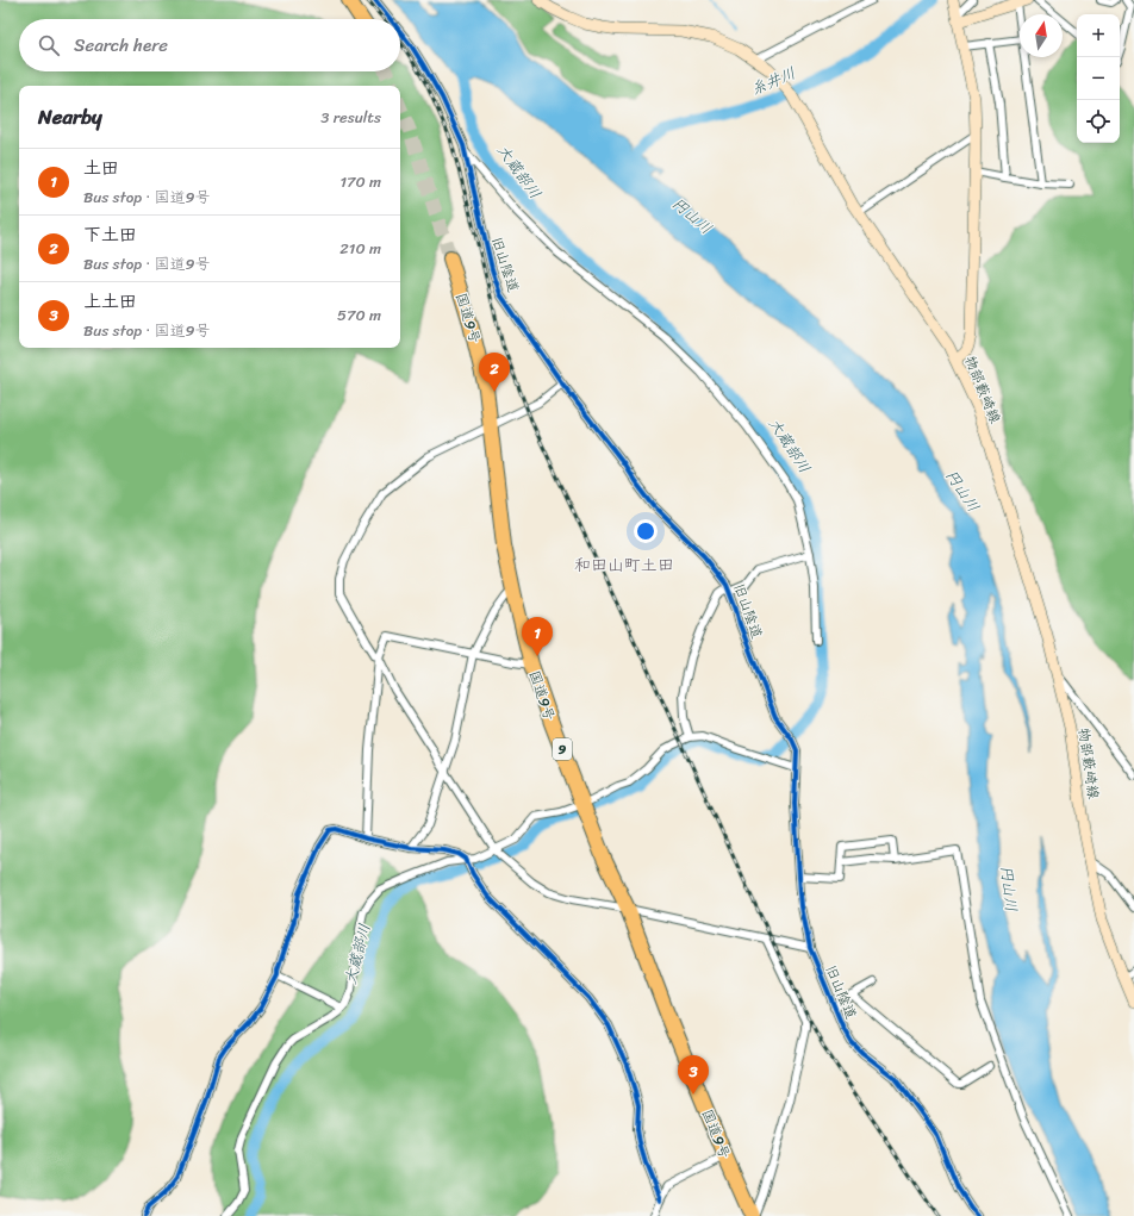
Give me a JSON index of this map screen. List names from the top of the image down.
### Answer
{
  "streets": {
    "highway": ["国道9号", "9"],
    "main road": ["物部藪崎線"],
    "street": ["旧山陰道"]
  },
  "districts": ["和田山町土田"],
  "water": ["糸井川", "大蔵部川", "円山川"],
  "north": "top",
  "page": {
    "map_buttons": ["+", "−"],
    "search": "Search here",
    "heading": ["Nearby", "3 results"],
    "list": [
      {
        "mark": "1",
        "name": "土田",
        "note": "Bus stop · 国道9号",
        "value": "170 m"
      },
      {
        "mark": "2",
        "name": "下土田",
        "note": "Bus stop · 国道9号",
        "value": "210 m"
      },
      {
        "mark": "3",
        "name": "上土田",
        "note": "Bus stop · 国道9号",
        "value": "570 m"
      }
    ],
    "pins": ["2", "1", "3"]
  }
}
